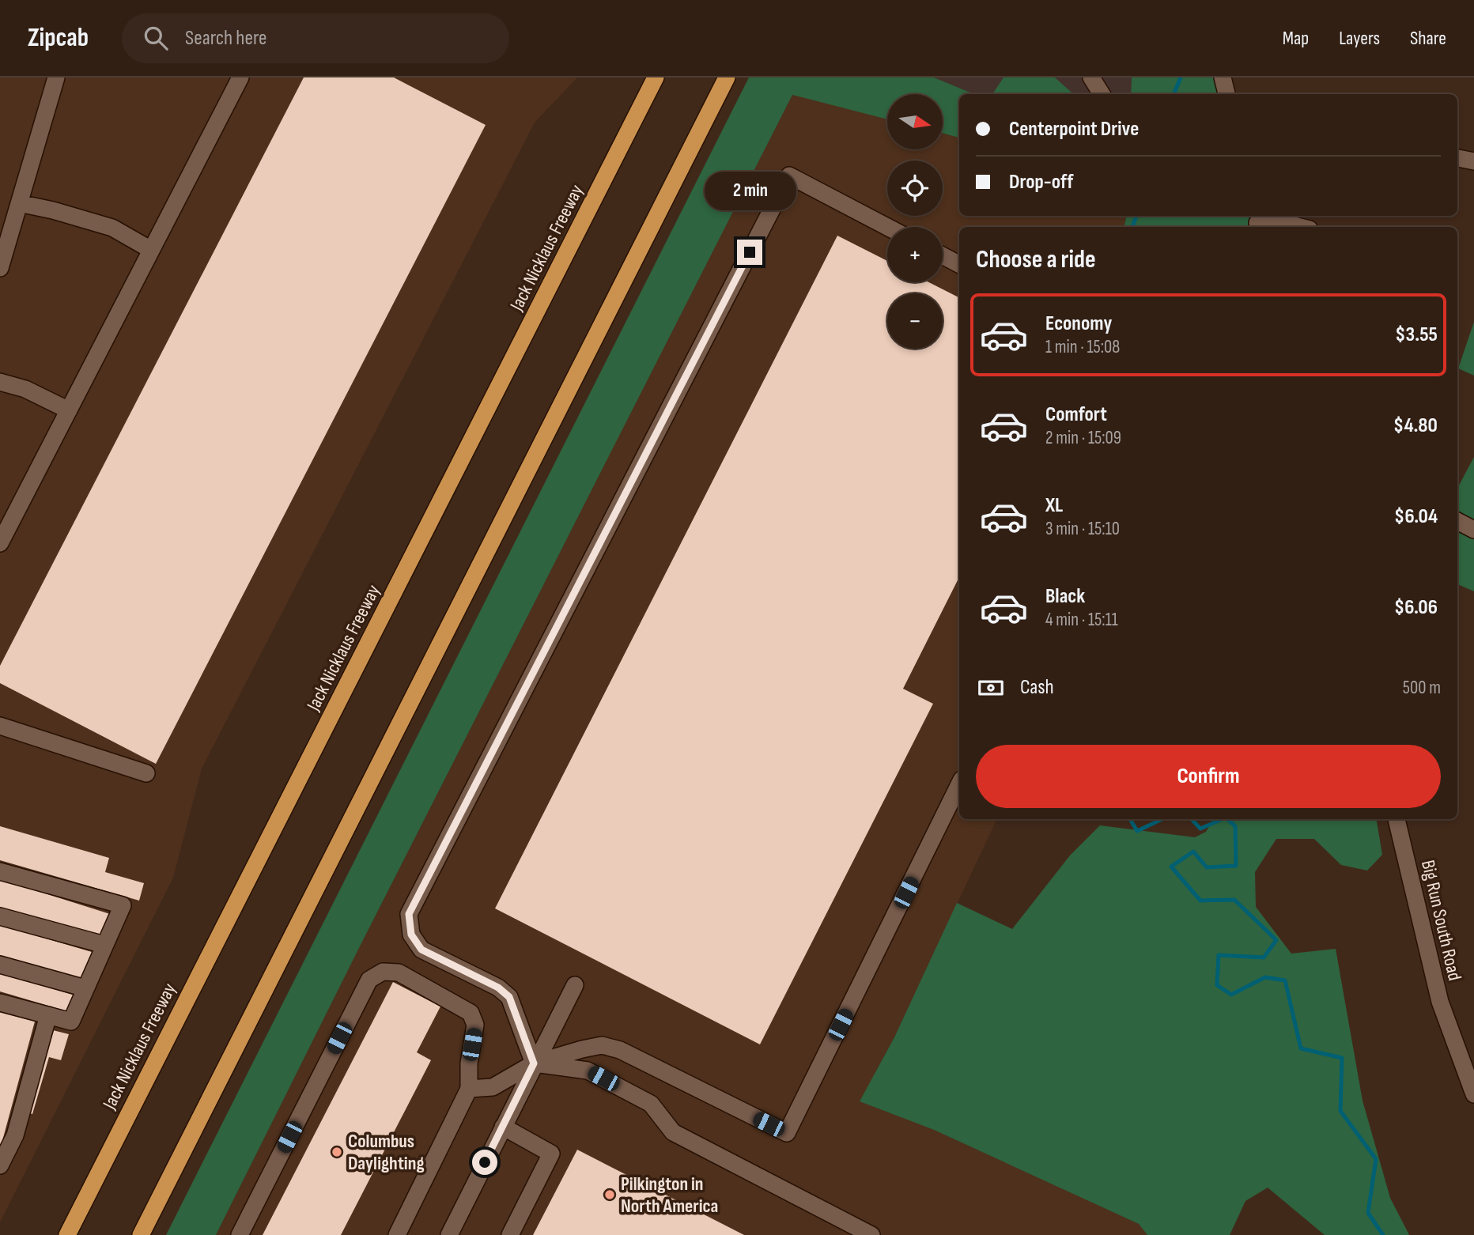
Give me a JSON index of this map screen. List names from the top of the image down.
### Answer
{
  "streets": {
    "highway": ["Jack Nicklaus Freeway"],
    "street": ["Big Run South Road"]
  },
  "places": ["Columbus Daylighting", "Pilkington in North America"],
  "north": "right",
  "page": {
    "header": "Zipcab",
    "search": "Search here",
    "nav": ["Map", "Layers", "Share"],
    "map_buttons": ["+", "−"],
    "banner": ["Centerpoint Drive", "Drop-off"],
    "bubble": "2 min",
    "heading": "Choose a ride",
    "list": [
      {
        "name": "Economy",
        "note": "1 min · 15:08",
        "value": "$3.55"
      },
      {
        "name": "Comfort",
        "note": "2 min · 15:09",
        "value": "$4.80"
      },
      {
        "name": "XL",
        "note": "3 min · 15:10",
        "value": "$6.04"
      },
      {
        "name": "Black",
        "note": "4 min · 15:11",
        "value": "$6.06"
      }
    ],
    "pay": ["Cash", "500 m"],
    "buttons": "Confirm"
  }
}
